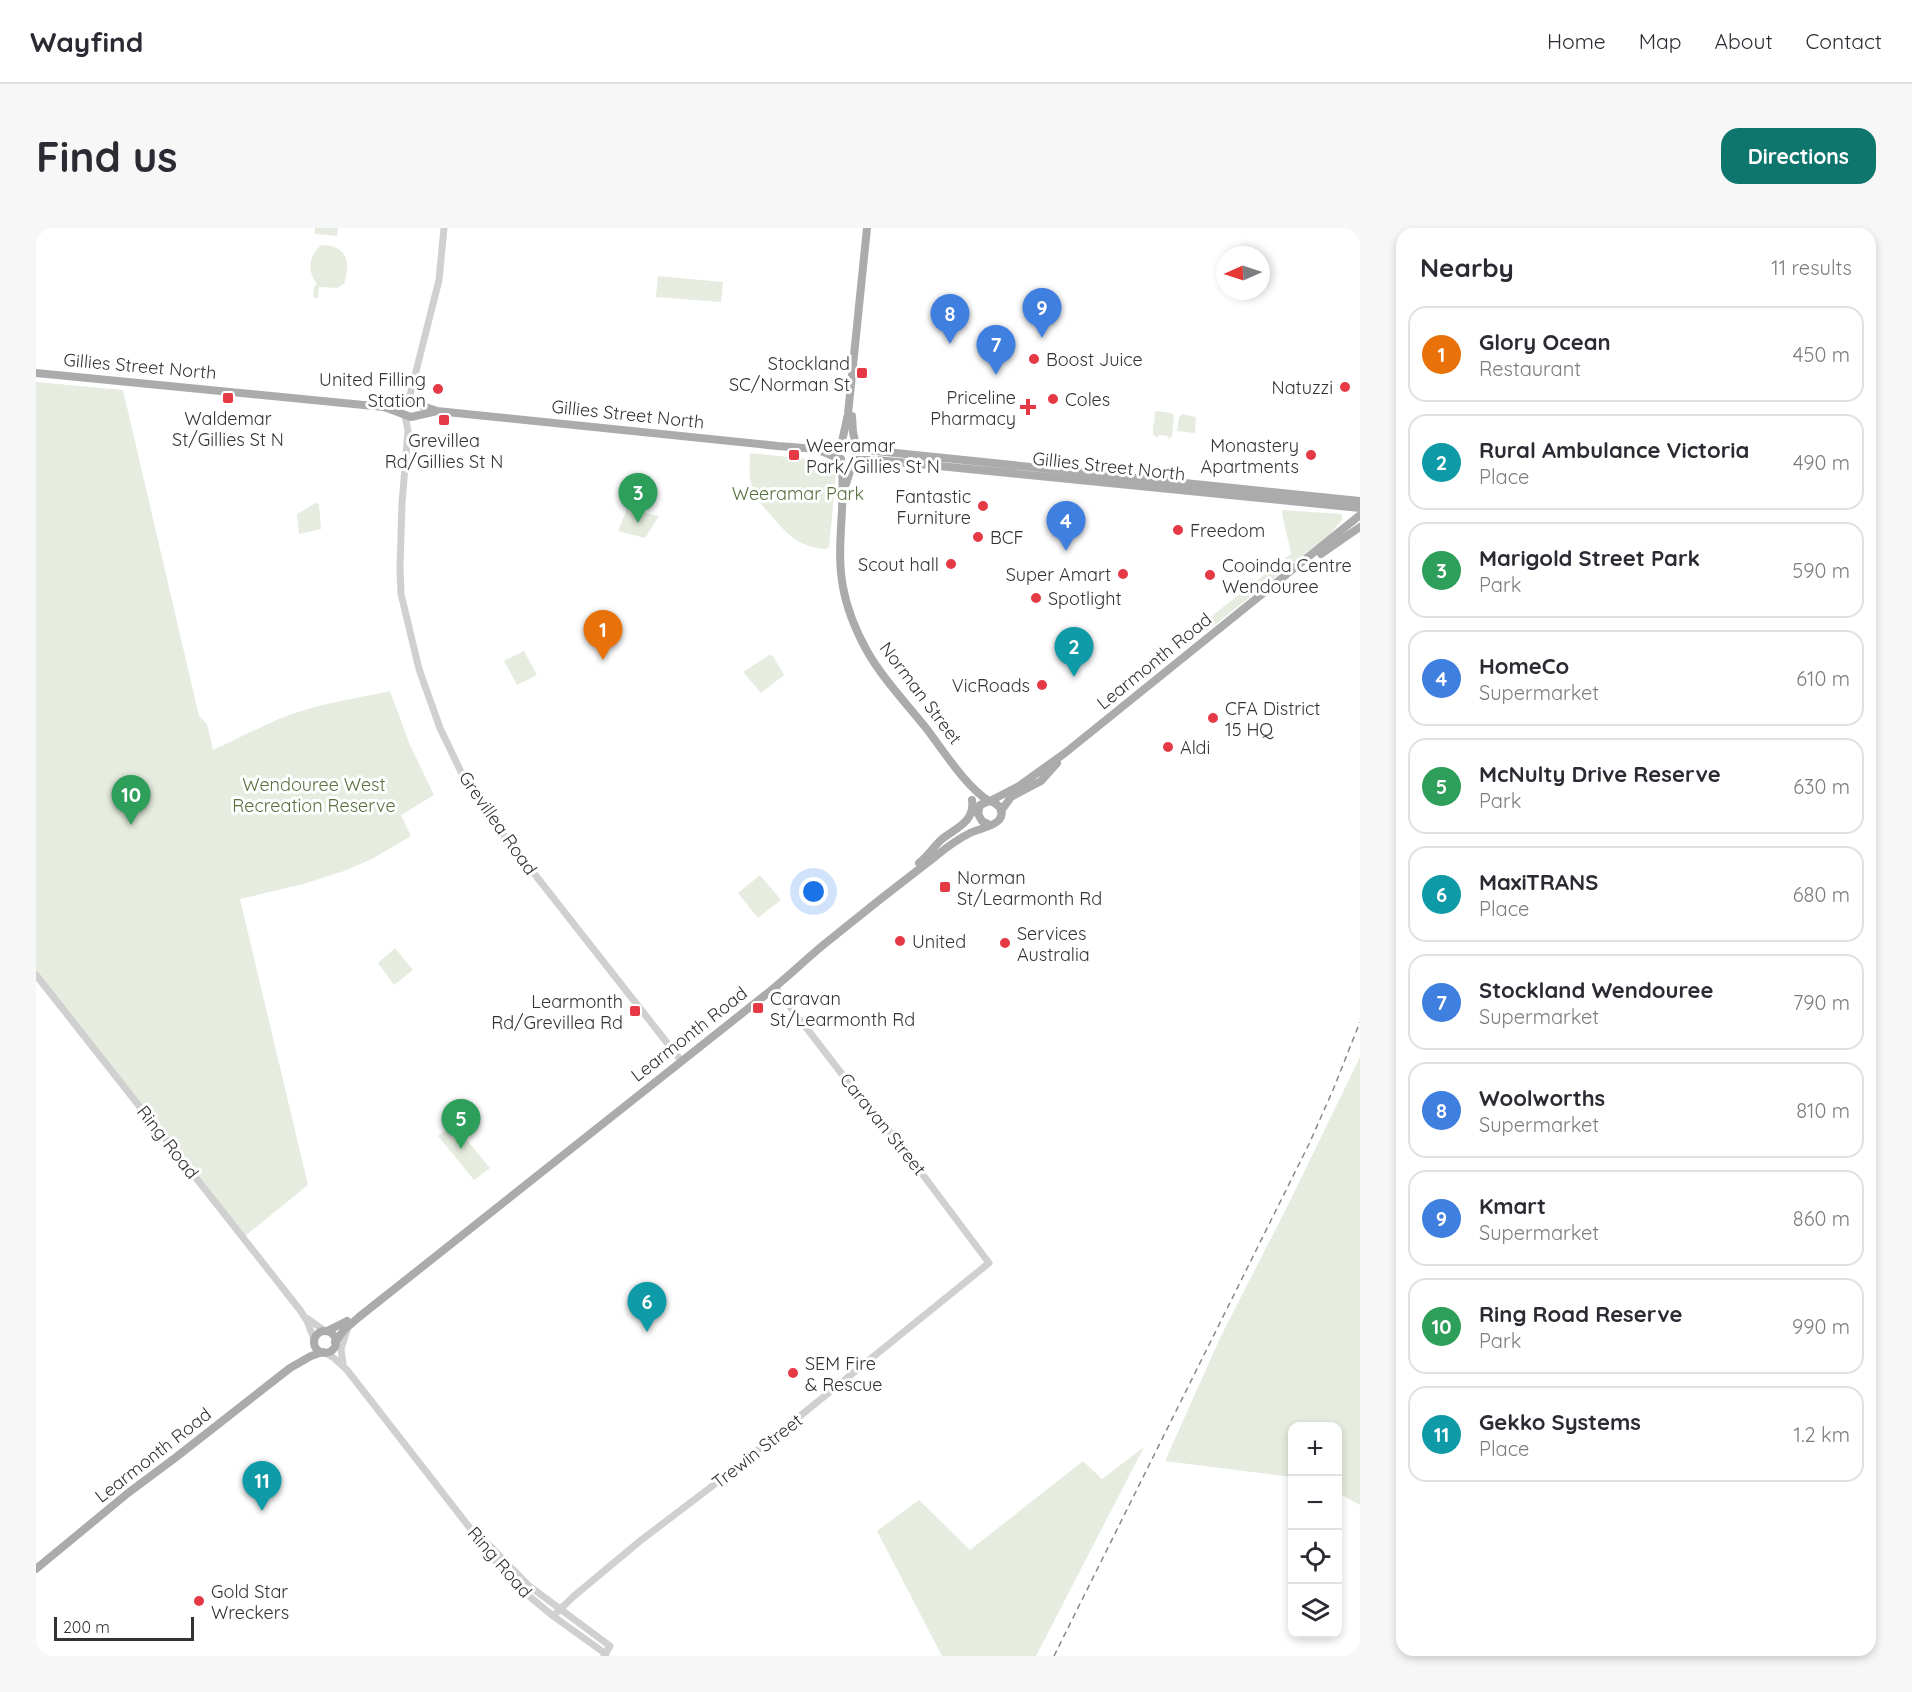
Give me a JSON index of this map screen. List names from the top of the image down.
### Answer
{
  "streets": {
    "main road": ["Gillies Street North", "Learmonth Road", "Norman Street"],
    "street": [
      "Grevillea Road",
      "Caravan Street",
      "Ring Road",
      "Trewin Street"
    ]
  },
  "crossings": [
    ["Gillies Street North", "Norman Street"],
    ["Gillies Street North", "Grevillea Road"],
    ["Learmonth Road", "Norman Street"],
    ["Learmonth Road", "Grevillea Road"],
    ["Learmonth Road", "Caravan Street"],
    ["Learmonth Road", "Ring Road"],
    ["Caravan Street", "Trewin Street"],
    ["Ring Road", "Trewin Street"]
  ],
  "parks": ["Weeramar Park", "Wendouree West Recreation Reserve"],
  "places": {
    "other": [
      "Boost Juice",
      "Natuzzi",
      "United Filling Station",
      "Coles",
      "Monastery Apartments",
      "Fantastic Furniture",
      "Freedom",
      "BCF",
      "Scout hall",
      "Super Amart",
      "Cooinda Centre Wendouree",
      "Spotlight",
      "VicRoads",
      "CFA District 15 HQ",
      "Aldi",
      "United",
      "Services Australia",
      "SEM Fire & Rescue",
      "Gold Star Wreckers"
    ],
    "transit": [
      "Stockland SC/Norman St",
      "Waldemar St/Gillies St N",
      "Grevillea Rd/Gillies St N",
      "Weeramar Park/Gillies St N",
      "Norman St/Learmonth Rd",
      "Caravan St/Learmonth Rd",
      "Learmonth Rd/Grevillea Rd"
    ],
    "health": ["Priceline Pharmacy"]
  },
  "scale_bar": "200 m",
  "north": "left",
  "page": {
    "header": "Wayfind",
    "nav": [
      "Home",
      "Map",
      "About",
      "Contact"
    ],
    "buttons": "Directions",
    "title": "Find us",
    "heading": ["Nearby", "11 results"],
    "pins": [
      "9",
      "8",
      "7",
      "3",
      "4",
      "1",
      "2",
      "10",
      "5",
      "6",
      "11"
    ],
    "list": [
      {
        "mark": "1",
        "name": "Glory Ocean",
        "note": "Restaurant",
        "value": "450 m"
      },
      {
        "mark": "2",
        "name": "Rural Ambulance Victoria",
        "note": "Place",
        "value": "490 m"
      },
      {
        "mark": "3",
        "name": "Marigold Street Park",
        "note": "Park",
        "value": "590 m"
      },
      {
        "mark": "4",
        "name": "HomeCo",
        "note": "Supermarket",
        "value": "610 m"
      },
      {
        "mark": "5",
        "name": "McNulty Drive Reserve",
        "note": "Park",
        "value": "630 m"
      },
      {
        "mark": "6",
        "name": "MaxiTRANS",
        "note": "Place",
        "value": "680 m"
      },
      {
        "mark": "7",
        "name": "Stockland Wendouree",
        "note": "Supermarket",
        "value": "790 m"
      },
      {
        "mark": "8",
        "name": "Woolworths",
        "note": "Supermarket",
        "value": "810 m"
      },
      {
        "mark": "9",
        "name": "Kmart",
        "note": "Supermarket",
        "value": "860 m"
      },
      {
        "mark": "10",
        "name": "Ring Road Reserve",
        "note": "Park",
        "value": "990 m"
      },
      {
        "mark": "11",
        "name": "Gekko Systems",
        "note": "Place",
        "value": "1.2 km"
      }
    ],
    "map_buttons": ["+", "−"],
    "scale": "200 m"
  }
}
